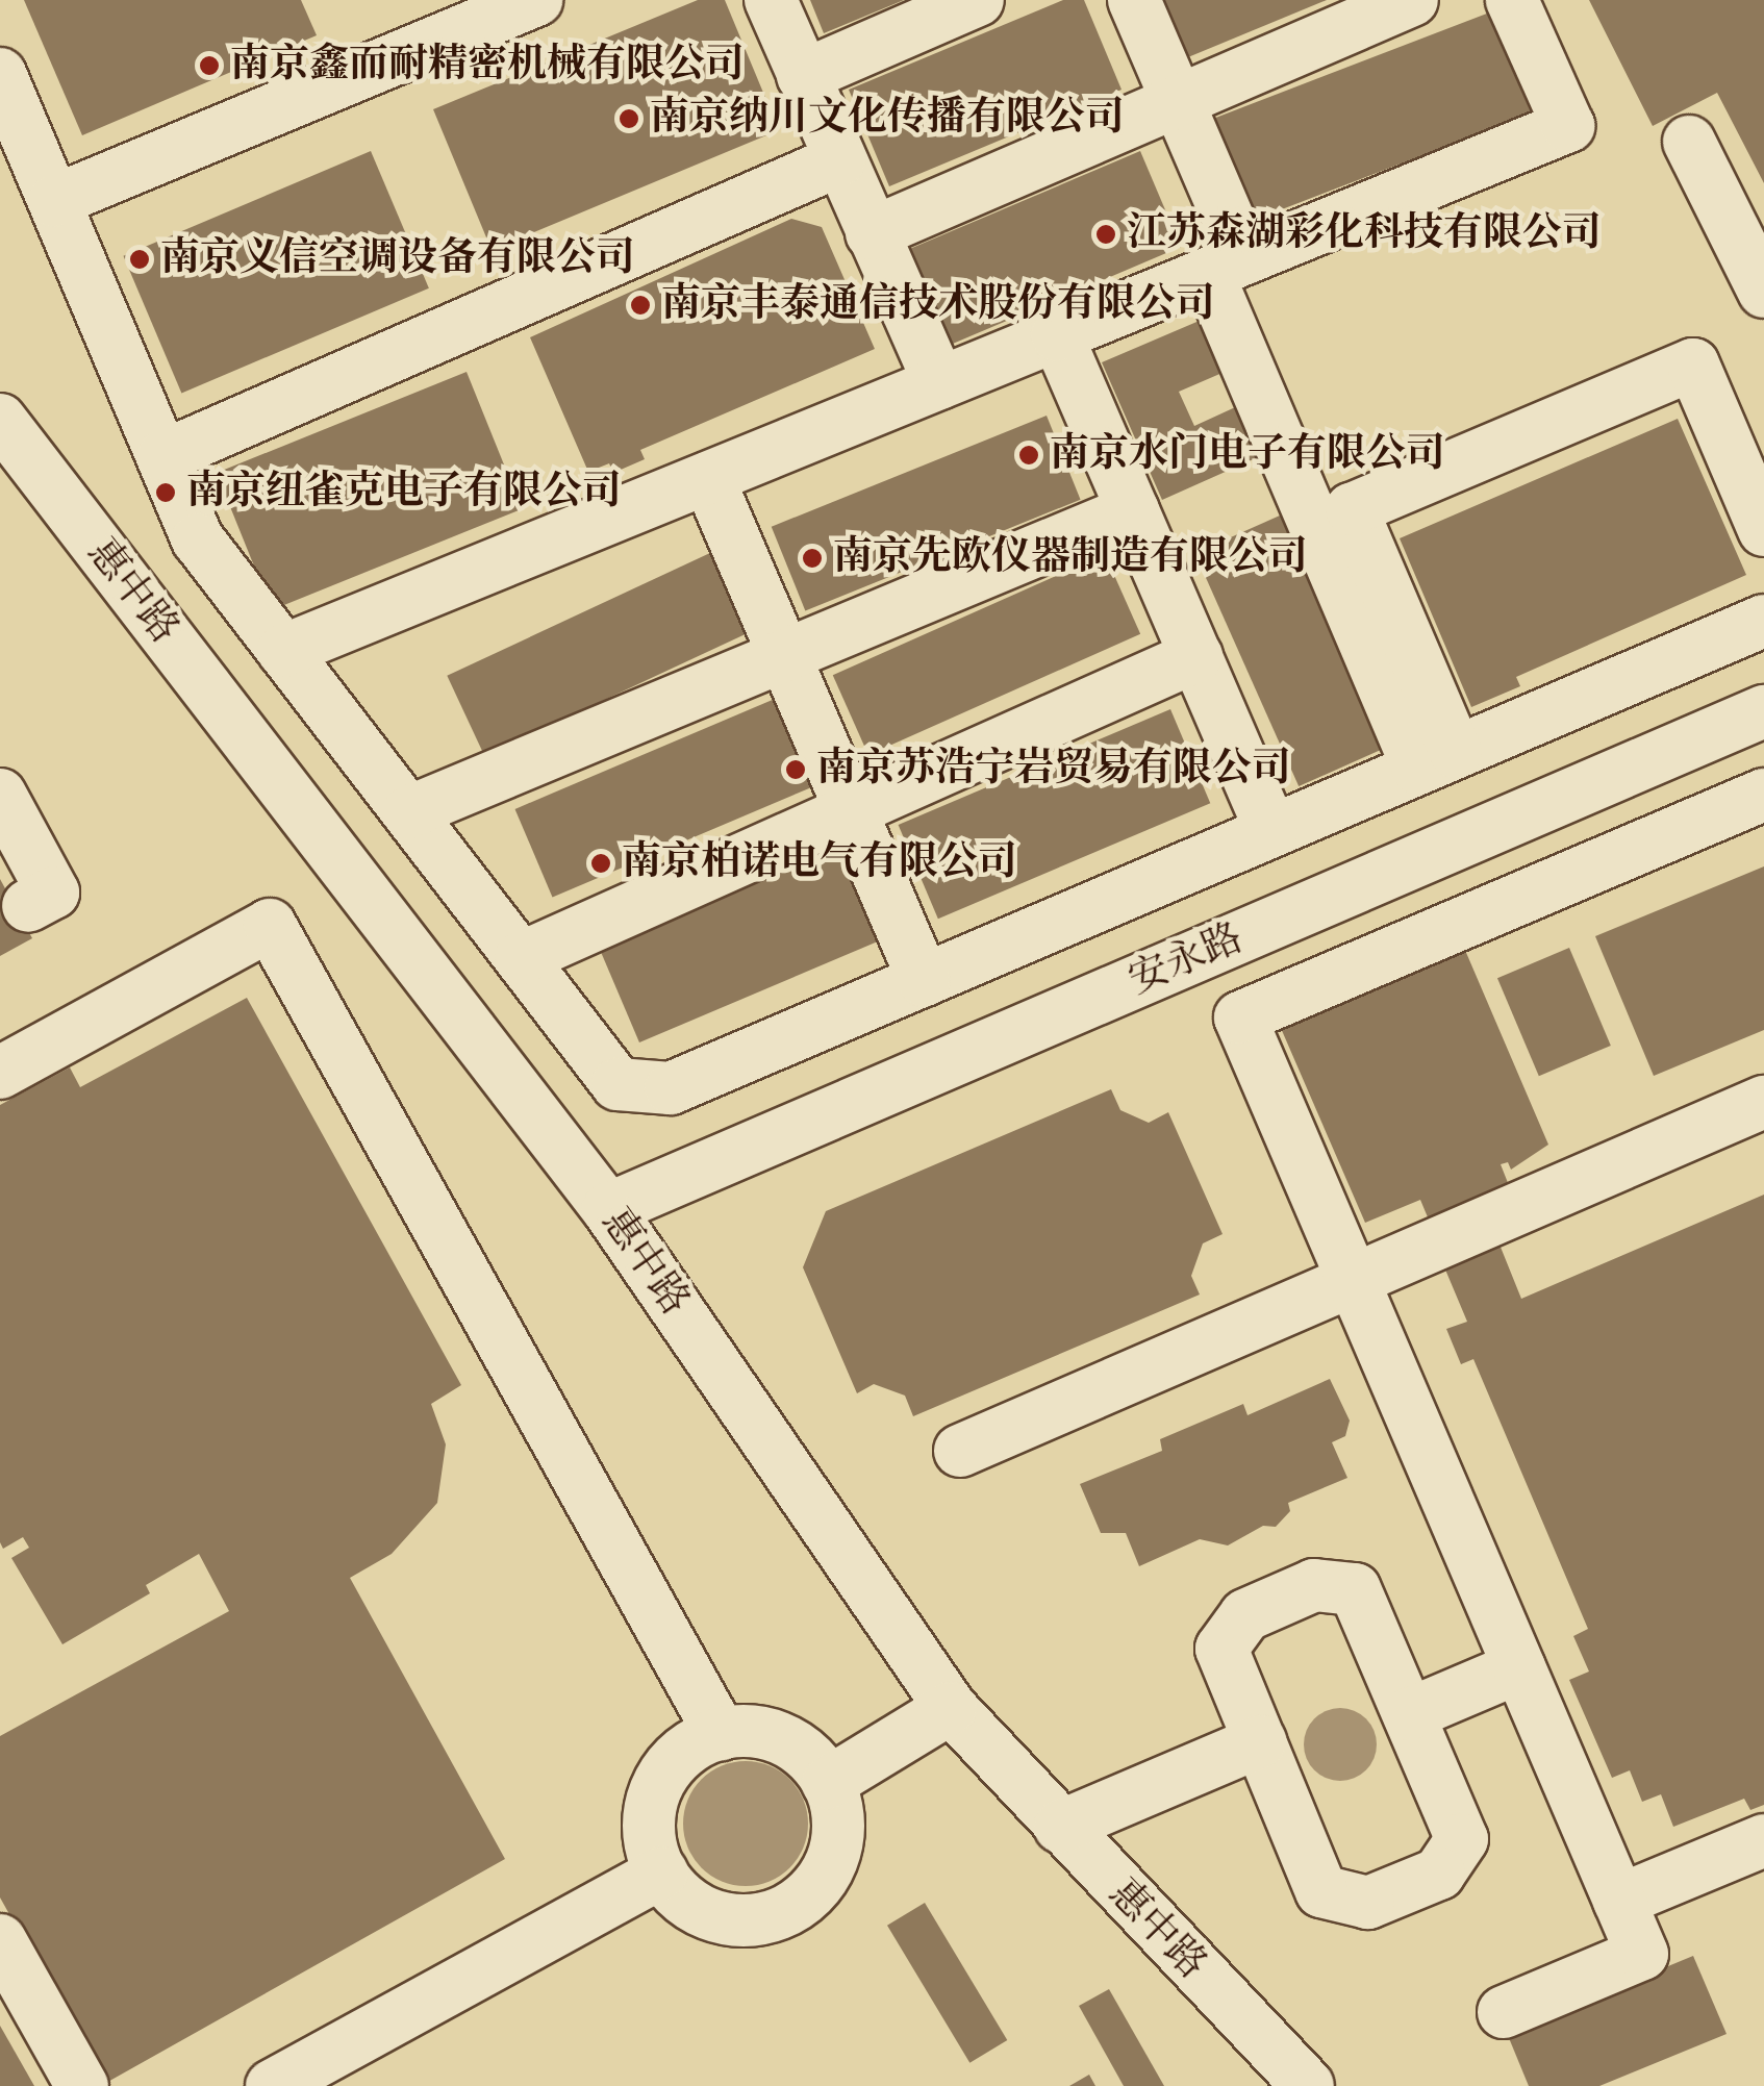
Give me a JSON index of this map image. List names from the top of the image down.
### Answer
{
  "streets": {
    "street": ["惠中路", "安永路"]
  },
  "crossings": [
    ["惠中路", "安永路"]
  ],
  "places": [
    "南京鑫而耐精密机械有限公司",
    "南京纳川文化传播有限公司",
    "江苏森湖彩化科技有限公司",
    "南京义信空调设备有限公司",
    "南京丰泰通信技术股份有限公司",
    "南京水门电子有限公司",
    "南京纽雀克电子有限公司",
    "南京先欧仪器制造有限公司",
    "南京苏浩宁岩贸易有限公司",
    "南京柏诺电气有限公司"
  ]
}
